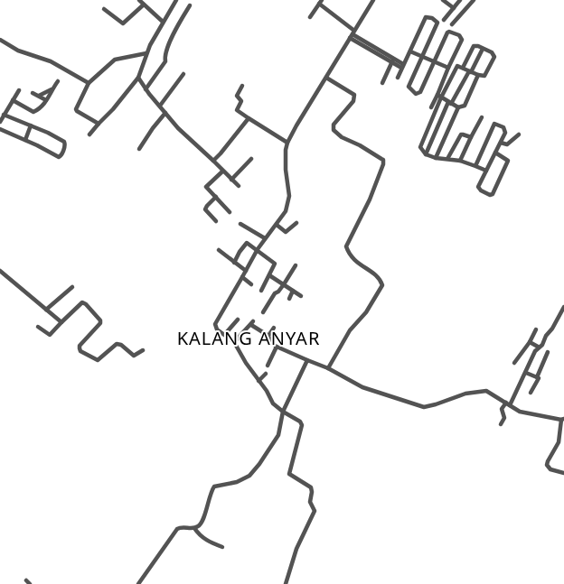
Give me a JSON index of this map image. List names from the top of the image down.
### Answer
{
  "districts": ["KALANG ANYAR"]
}
